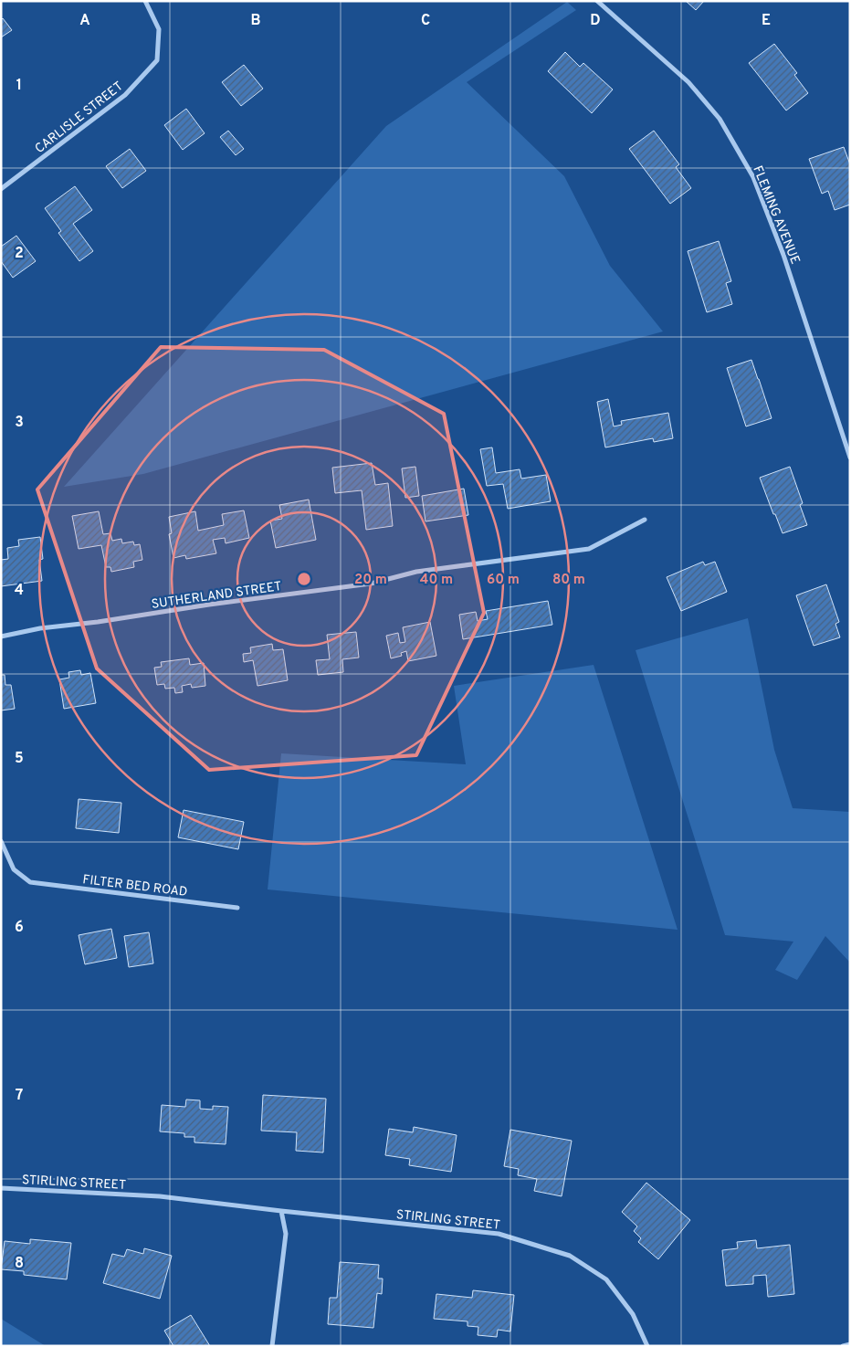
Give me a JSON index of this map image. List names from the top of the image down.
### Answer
{
  "streets": {
    "street": [
      "CARLISLE STREET",
      "FLEMING AVENUE",
      "SUTHERLAND STREET",
      "FILTER BED ROAD",
      "STIRLING STREET"
    ]
  },
  "grid": {
    "columns": [
      "A",
      "B",
      "C",
      "D",
      "E"
    ],
    "rows": [
      "1",
      "2",
      "3",
      "4",
      "5",
      "6",
      "7",
      "8"
    ]
  },
  "rings": [
    "20 m",
    "40 m",
    "60 m",
    "80 m"
  ]
}
